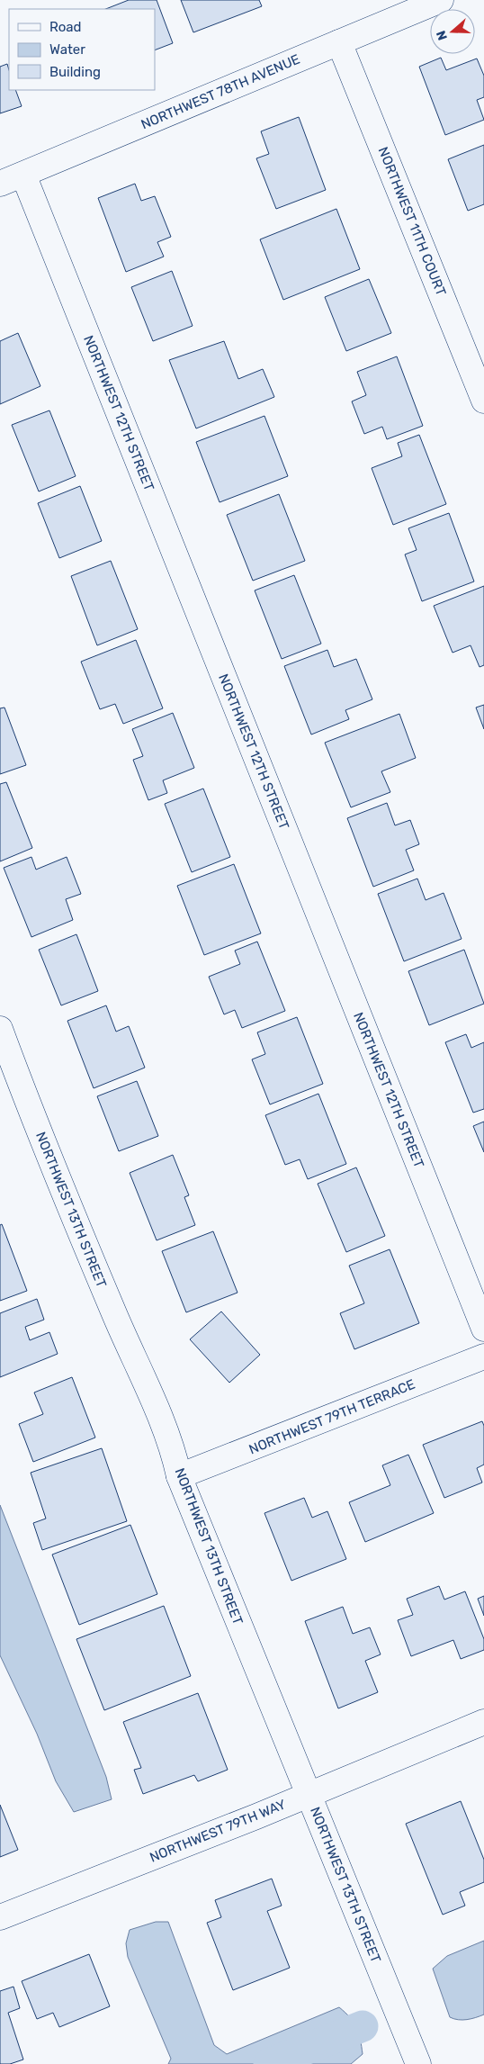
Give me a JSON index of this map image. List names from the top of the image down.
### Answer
{
  "streets": {
    "street": [
      "NORTHWEST 78TH AVENUE",
      "NORTHWEST 11TH COURT",
      "NORTHWEST 12TH STREET",
      "NORTHWEST 13TH STREET",
      "NORTHWEST 79TH TERRACE",
      "NORTHWEST 79TH WAY"
    ]
  },
  "crossings": [
    ["NORTHWEST 78TH AVENUE", "NORTHWEST 11TH COURT"],
    ["NORTHWEST 78TH AVENUE", "NORTHWEST 12TH STREET"],
    ["NORTHWEST 13TH STREET", "NORTHWEST 79TH TERRACE"],
    ["NORTHWEST 13TH STREET", "NORTHWEST 79TH WAY"]
  ],
  "legend": ["Road", "Water", "Building"],
  "north": "left"
}
